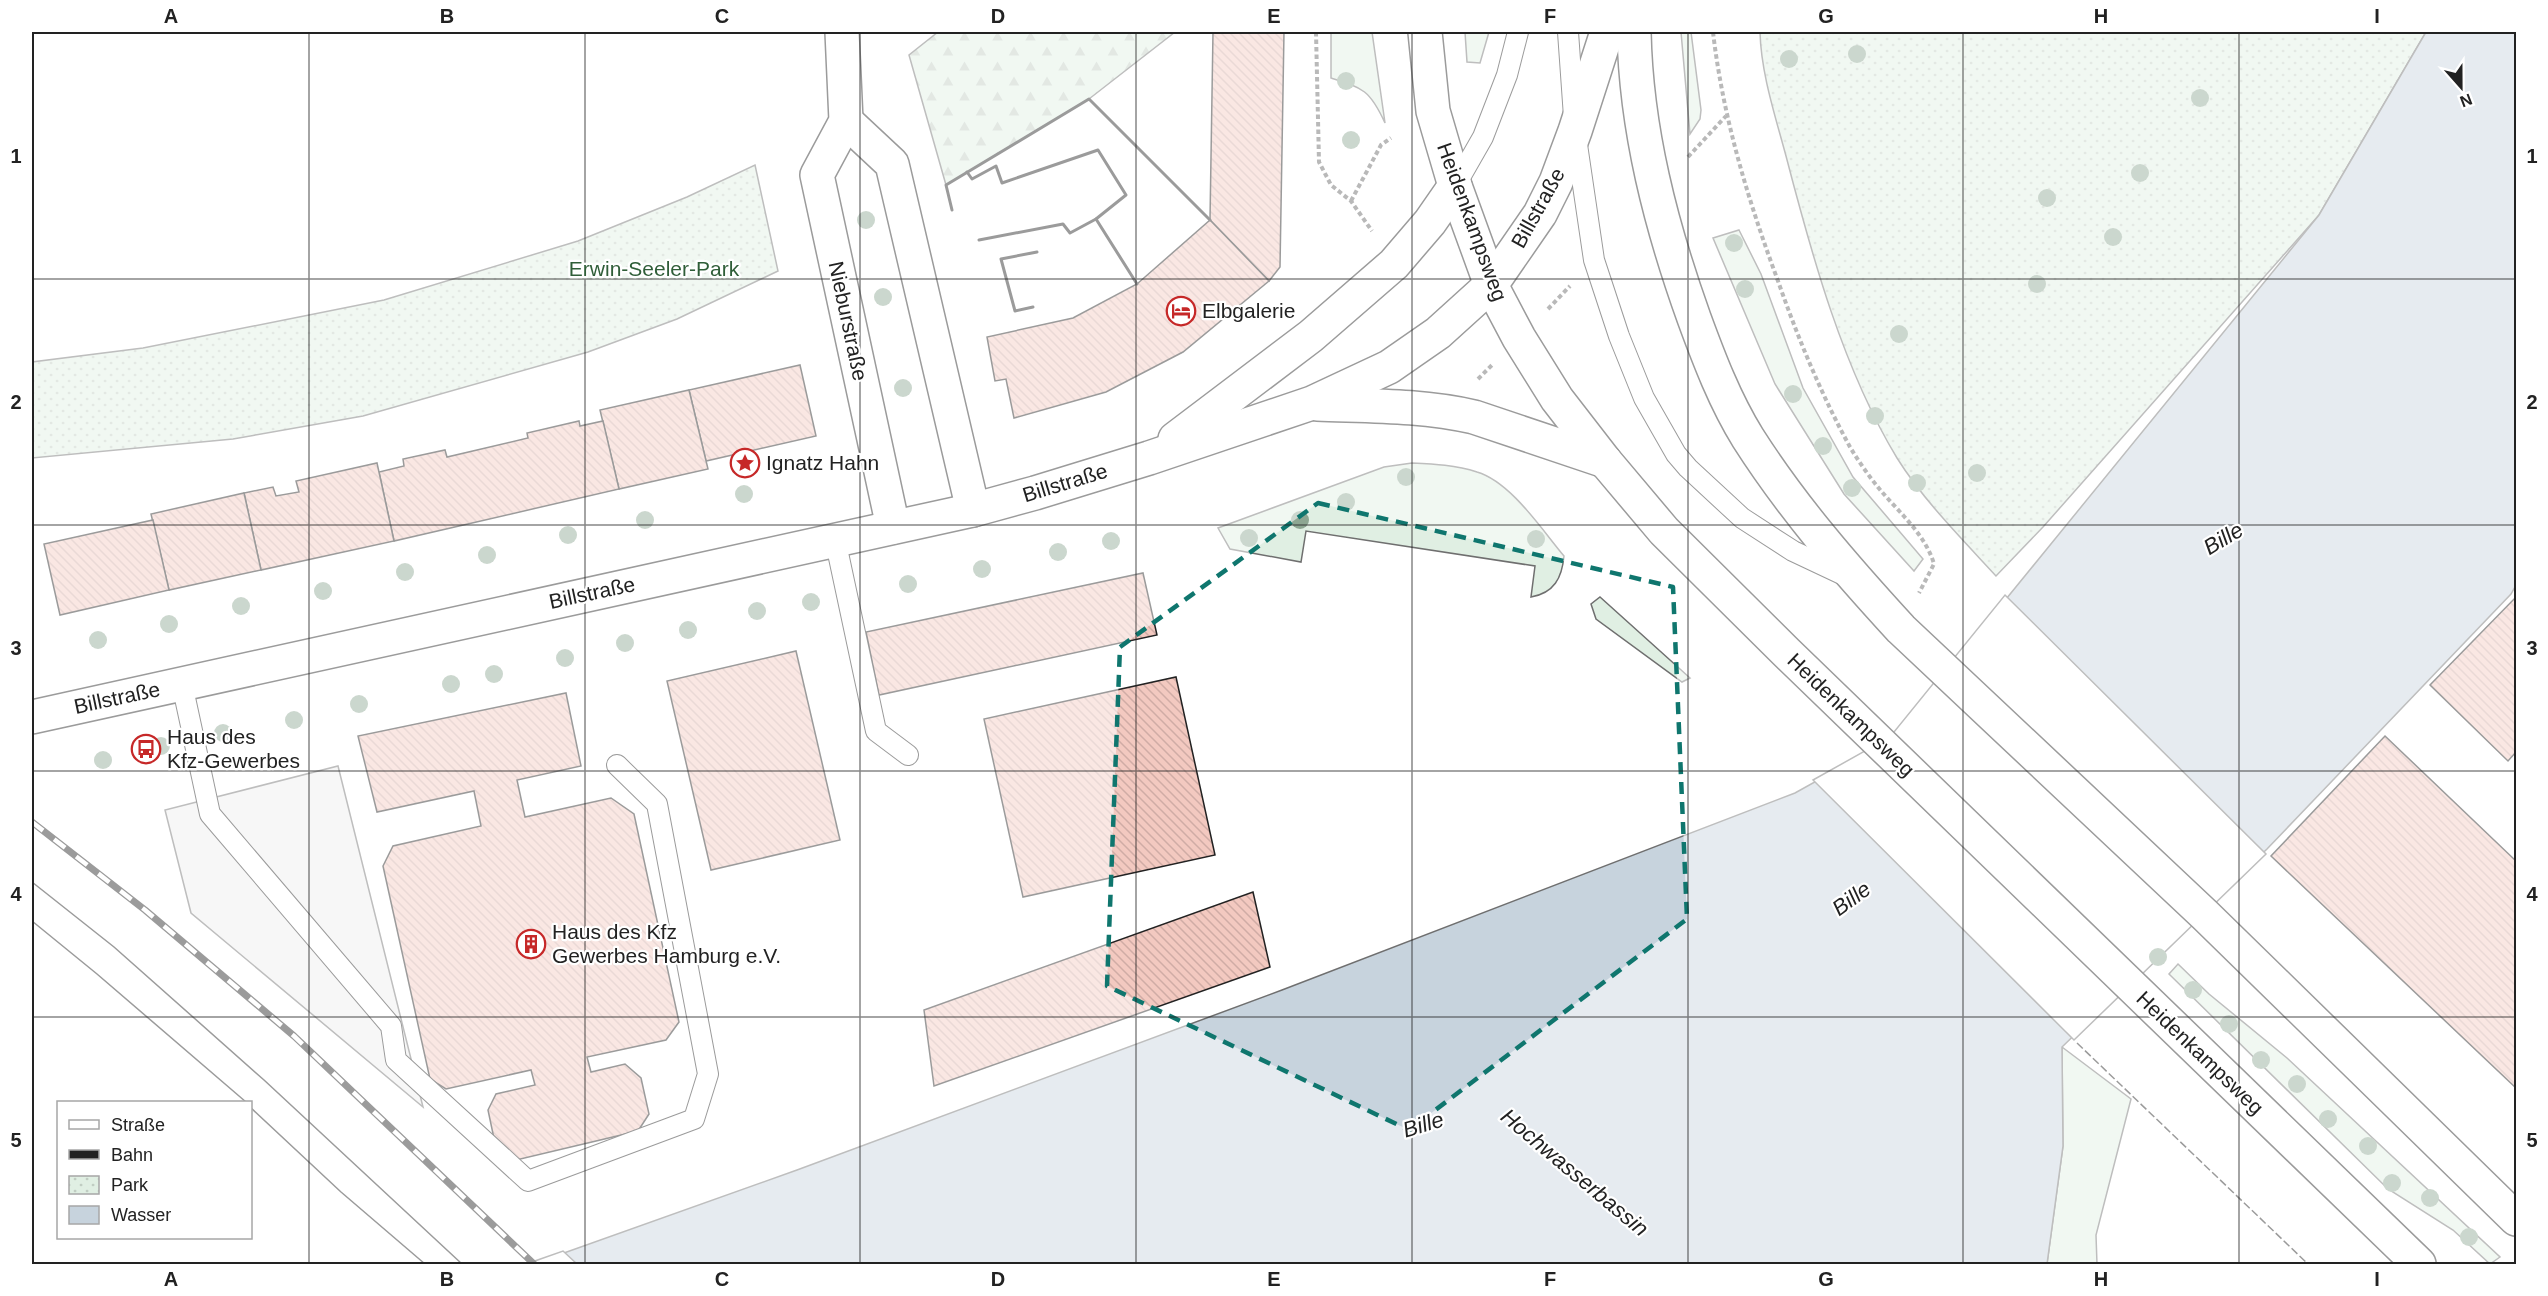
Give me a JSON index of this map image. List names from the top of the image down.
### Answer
{
  "streets": {
    "main road": ["Billstraße", "Heidenkampsweg", "Nieburstraße"]
  },
  "crossings": [
    ["Billstraße", "Heidenkampsweg"],
    ["Billstraße", "Nieburstraße"]
  ],
  "water": ["Bille", "Hochwasserbassin"],
  "parks": ["Erwin-Seeler-Park"],
  "places": {
    "hotel": ["Elbgalerie"],
    "place": ["Ignatz Hahn"],
    "bus stop": ["Haus des Kfz-Gewerbes"],
    "building": ["Haus des Kfz Gewerbes Hamburg e.V."]
  },
  "legend": [
    "Straße",
    "Bahn",
    "Park",
    "Wasser"
  ],
  "north": "bottom",
  "grid": {
    "columns": [
      "A",
      "B",
      "C",
      "D",
      "E",
      "F",
      "G",
      "H",
      "I"
    ],
    "rows": [
      "1",
      "2",
      "3",
      "4",
      "5"
    ]
  }
}
